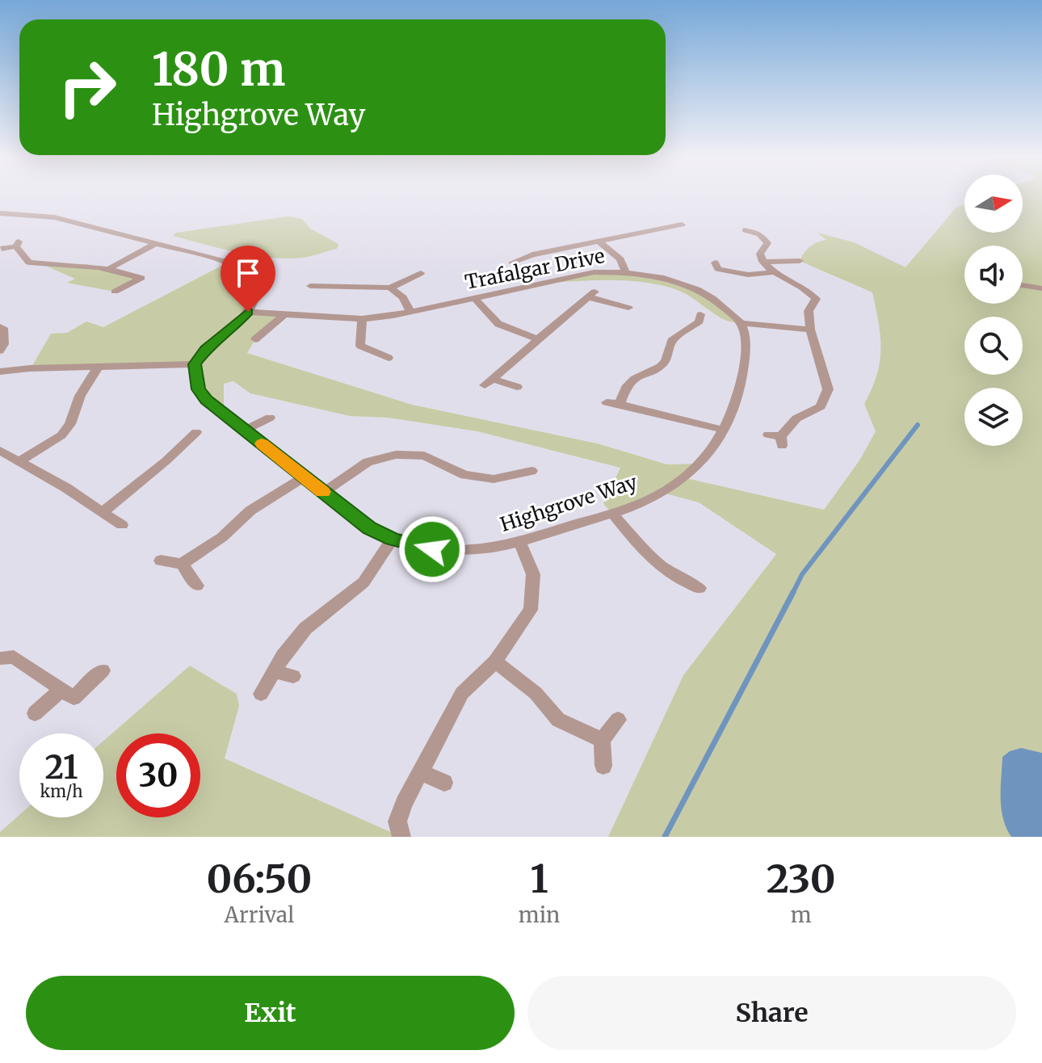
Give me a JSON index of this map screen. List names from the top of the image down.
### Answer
{
  "streets": {
    "street": ["Trafalgar Drive", "Highgrove Way"]
  },
  "north": "right",
  "page": {
    "turn": ["180 m", "Highgrove Way"],
    "speed": "21 km/h",
    "limit": "30",
    "eta": [
      "06:50",
      "Arrival",
      "1",
      "min",
      "230",
      "m"
    ],
    "buttons": ["Exit", "Share"]
  }
}
